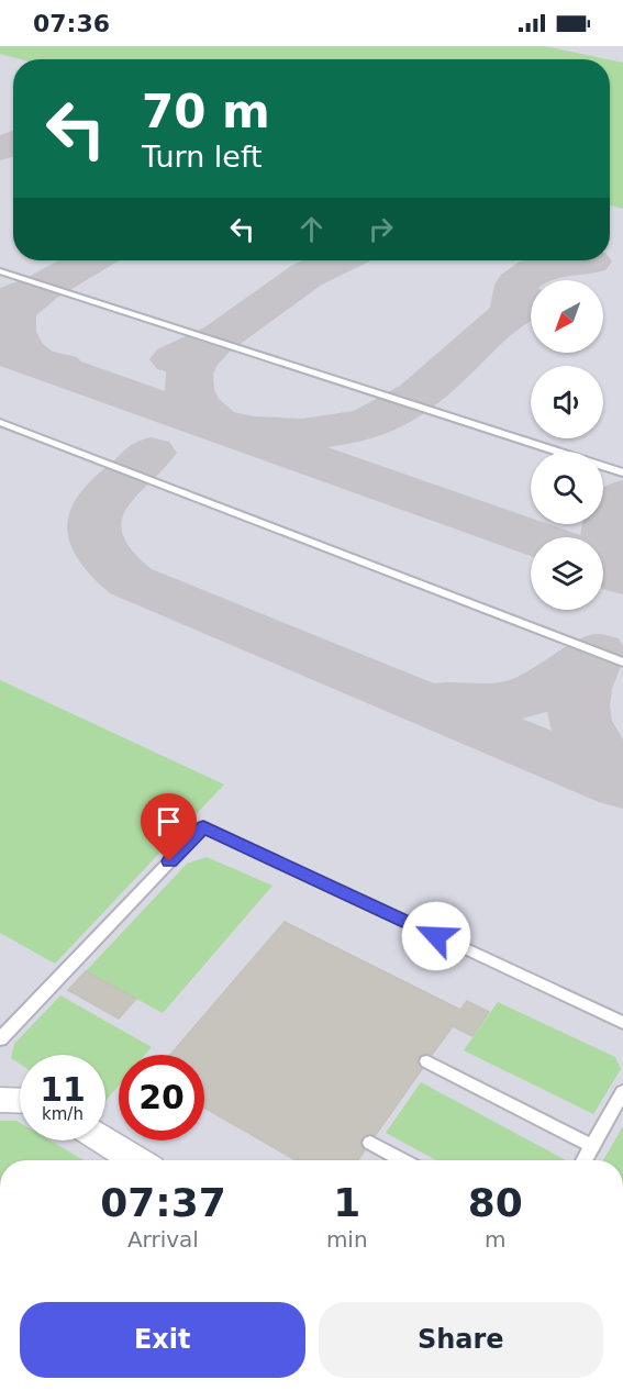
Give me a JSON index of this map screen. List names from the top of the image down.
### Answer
{
  "north": "bottom left",
  "page": {
    "status": "07:36",
    "turn": ["70 m", "Turn left"],
    "speed": "11 km/h",
    "limit": "20",
    "eta": [
      "07:37",
      "Arrival",
      "1",
      "min",
      "80",
      "m"
    ],
    "buttons": ["Exit", "Share"]
  }
}
